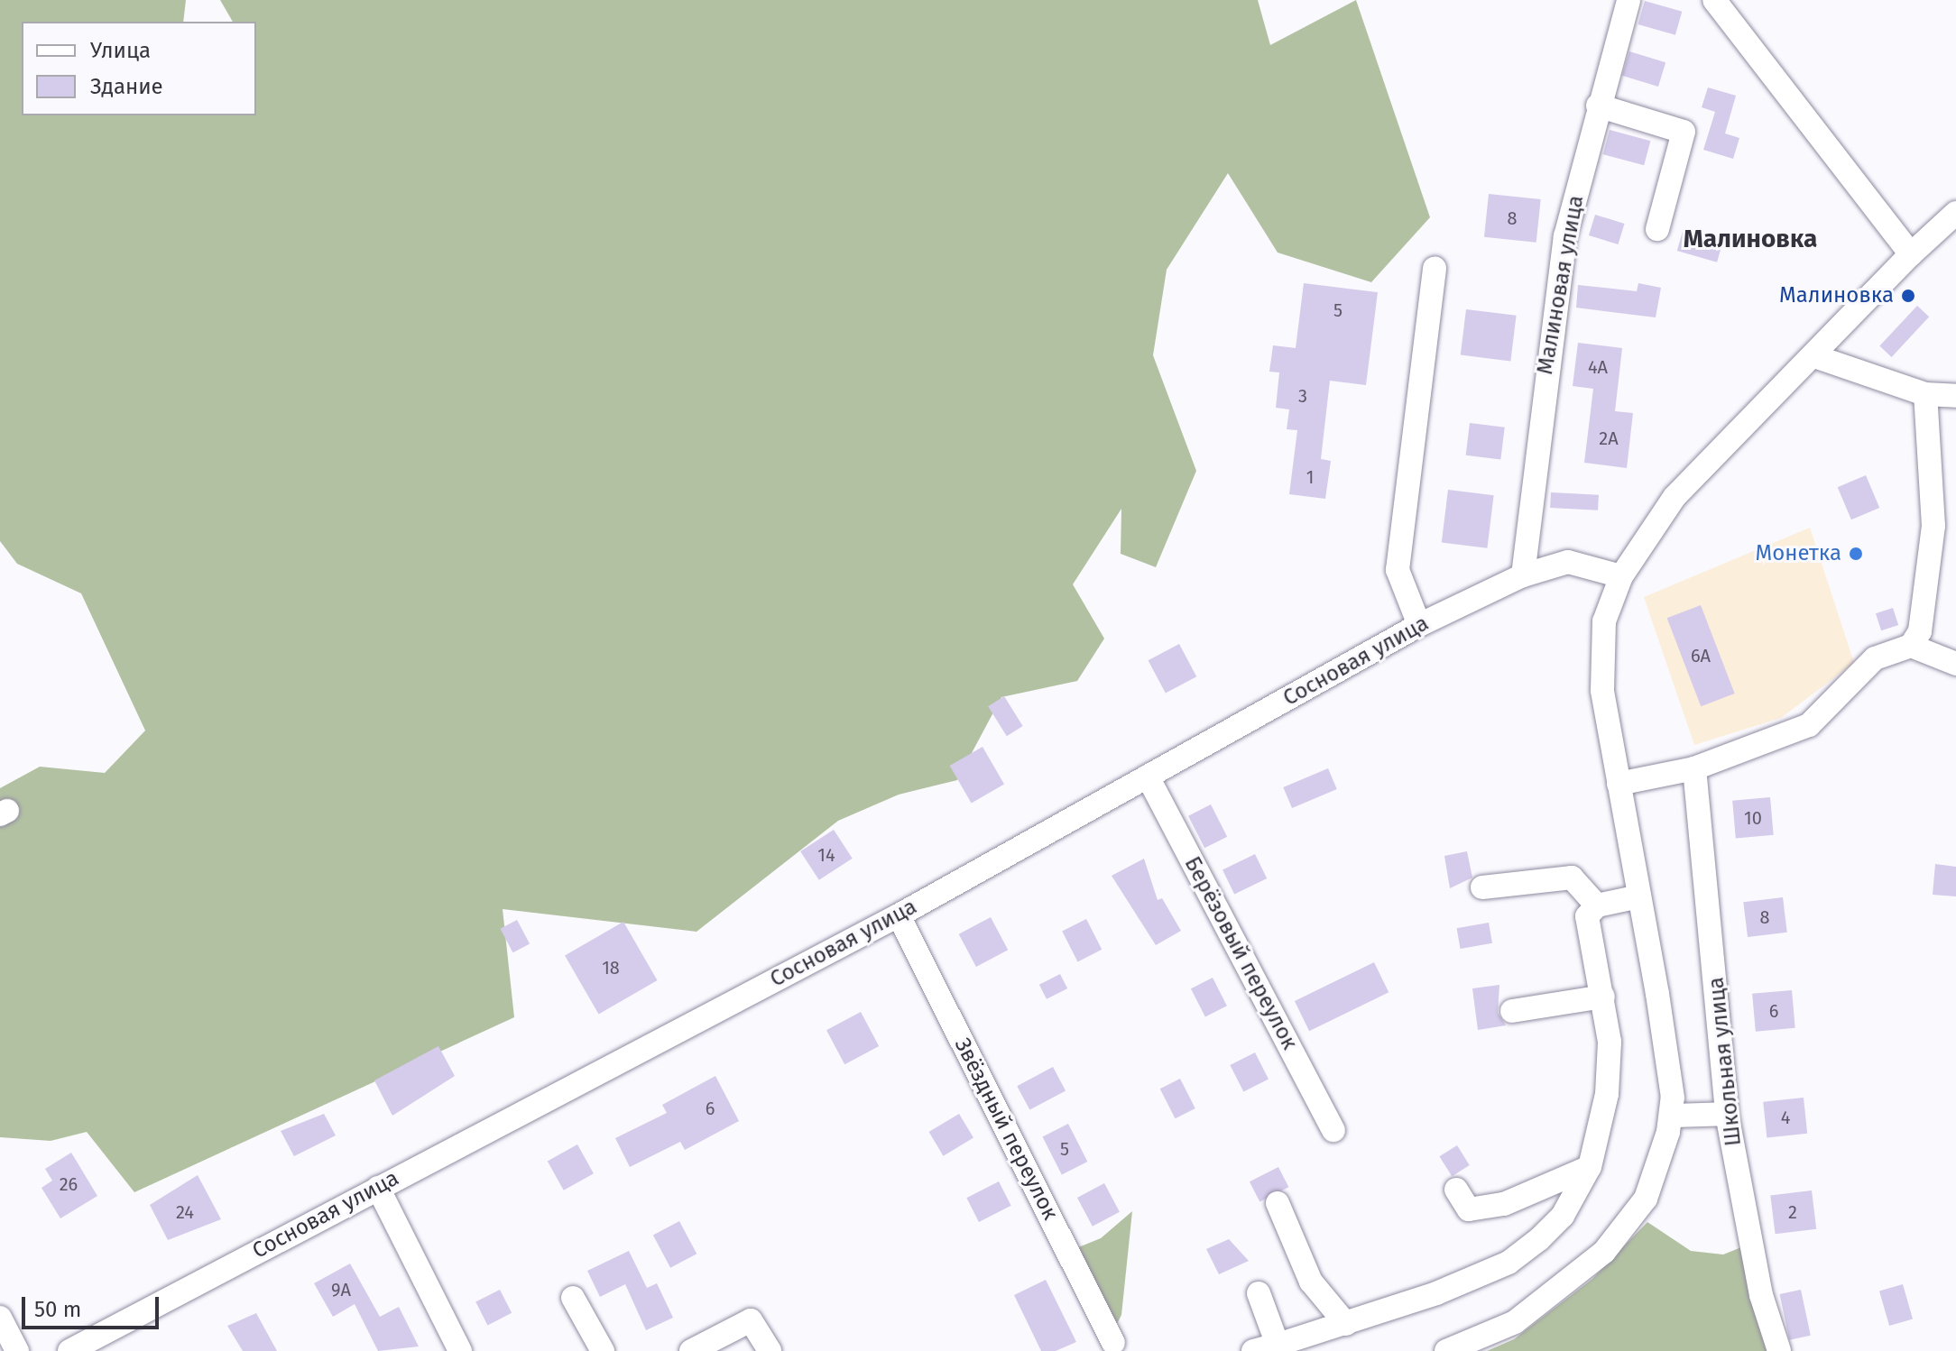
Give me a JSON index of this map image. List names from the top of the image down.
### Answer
{
  "streets": {
    "street": [
      "Малиновая улица",
      "Сосновая улица",
      "Берёзовый переулок",
      "Школьная улица",
      "Звёздный переулок"
    ]
  },
  "crossings": [
    ["Малиновая улица", "Сосновая улица"],
    ["Сосновая улица", "Берёзовый переулок"],
    ["Сосновая улица", "Звёздный переулок"]
  ],
  "districts": ["Малиновка"],
  "places": ["Малиновка", "Монетка"],
  "house_numbers": [
    "8",
    "5",
    "4А",
    "3",
    "2А",
    "1",
    "6А",
    "10",
    "14",
    "8",
    "18",
    "6",
    "6",
    "4",
    "5",
    "26",
    "24",
    "2",
    "9А"
  ],
  "legend": ["Улица", "Здание"],
  "scale_bar": "50 m"
}
